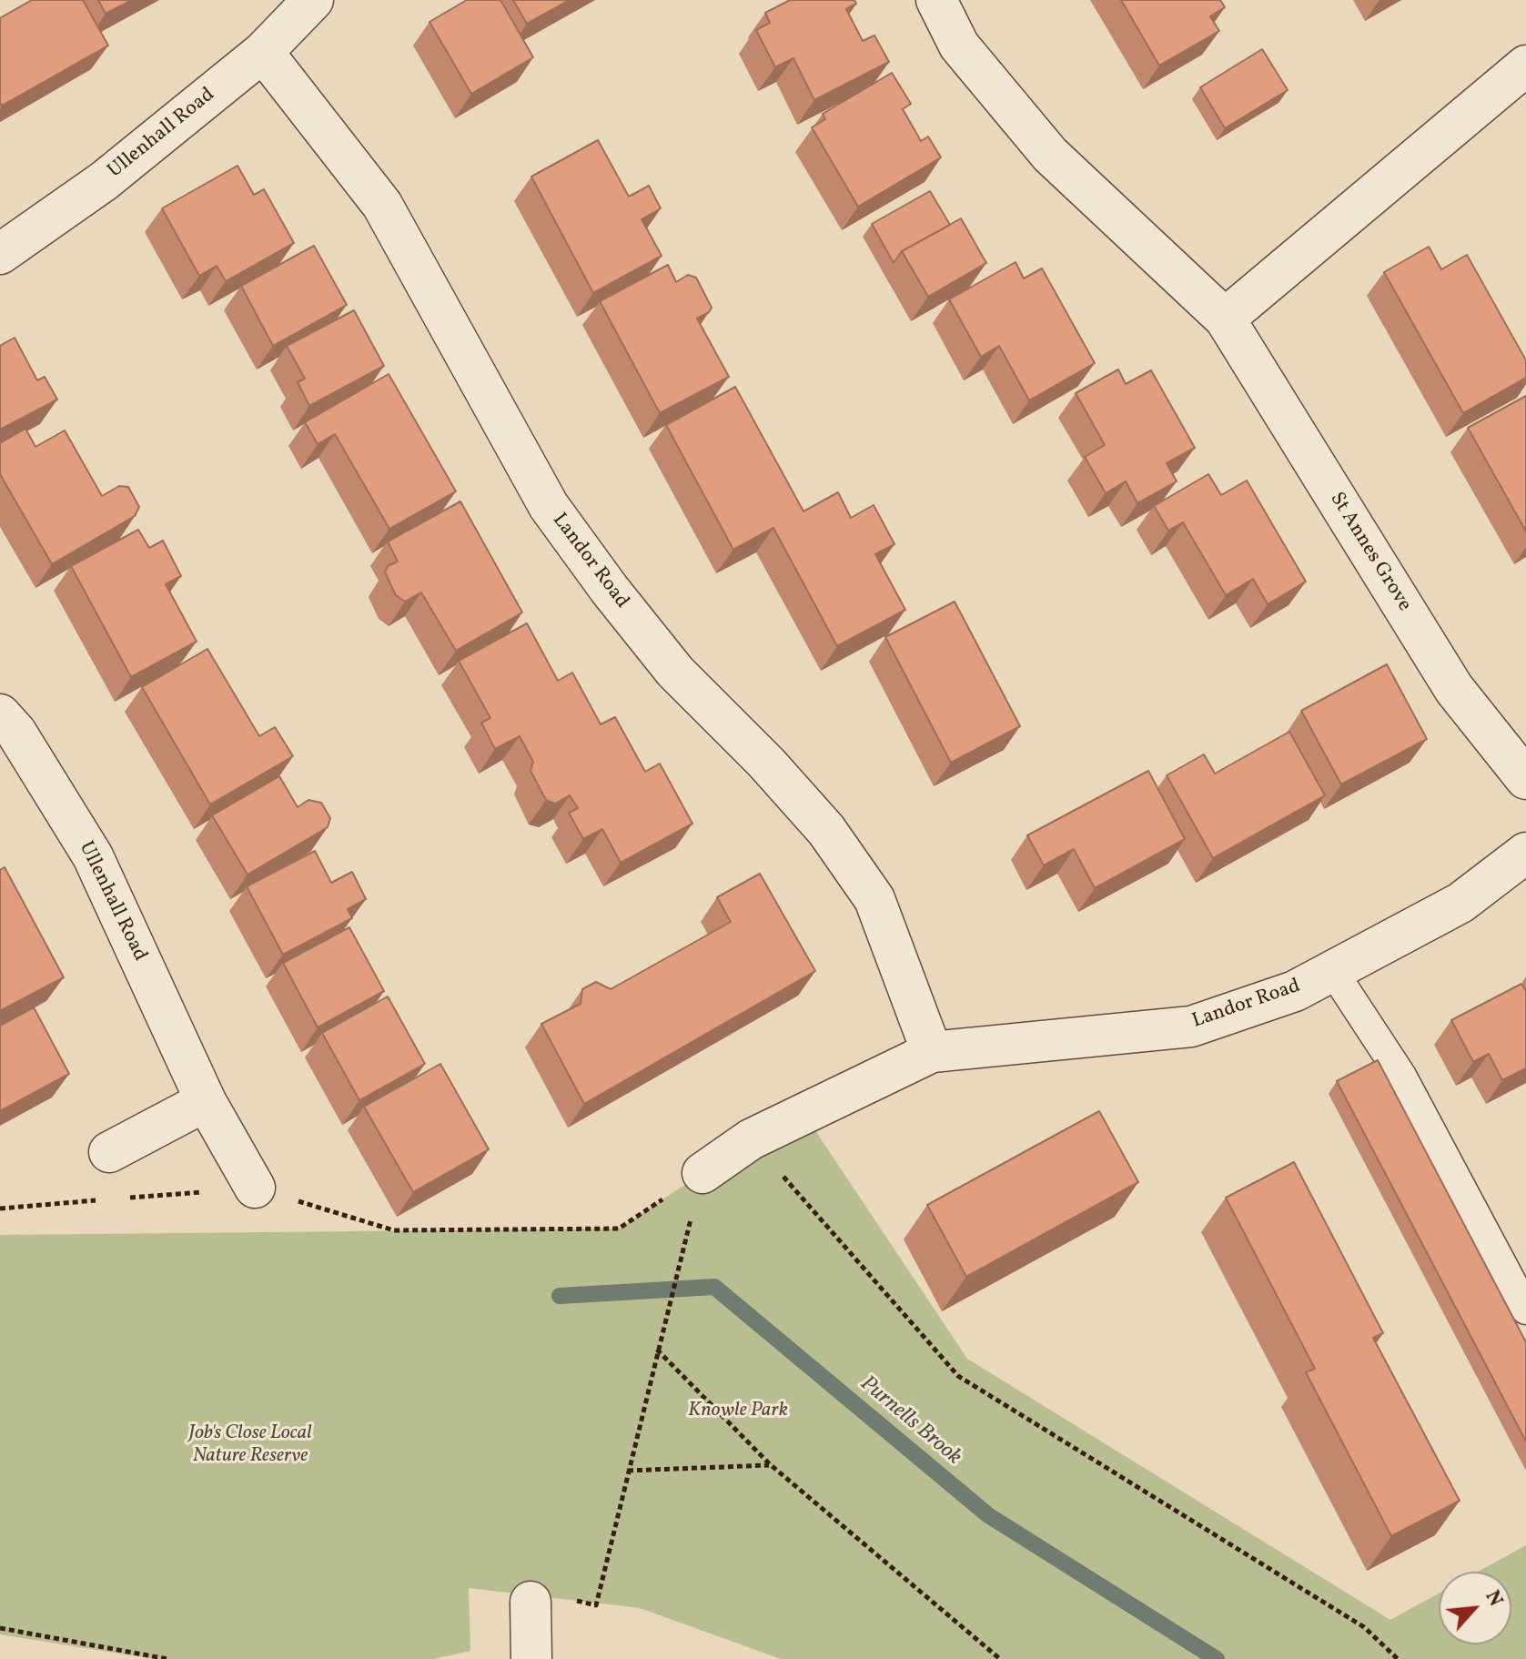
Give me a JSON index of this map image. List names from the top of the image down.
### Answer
{
  "streets": {
    "street": ["Ullenhall Road", "St Annes Grove", "Landor Road"]
  },
  "crossings": [
    ["Ullenhall Road", "Landor Road"]
  ],
  "water": ["Purnells Brook"],
  "parks": ["Knowle Park", "Job's Close Local Nature Reserve"],
  "north": "top right"
}
